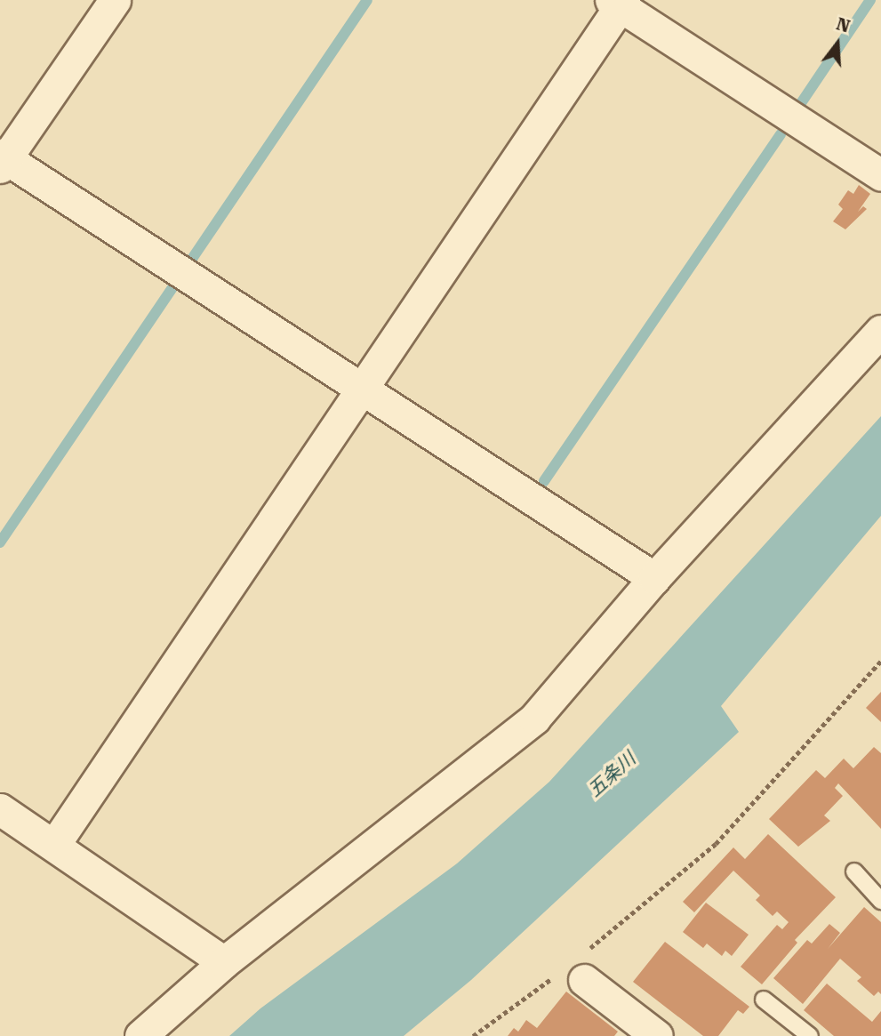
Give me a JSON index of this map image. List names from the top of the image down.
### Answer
{
  "water": ["五条川"],
  "north": "top"
}
